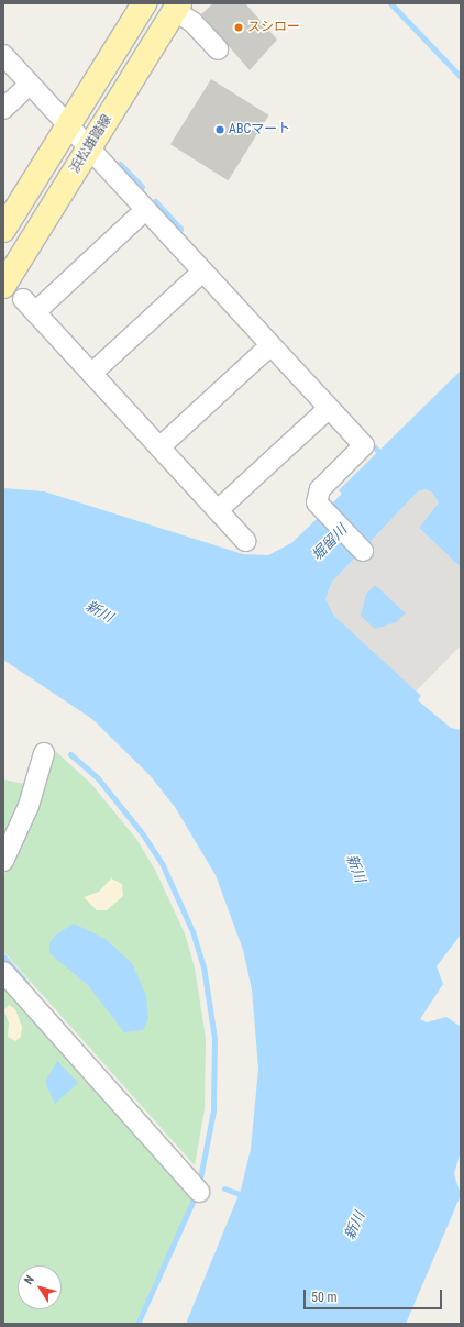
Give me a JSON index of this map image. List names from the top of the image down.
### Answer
{
  "streets": {
    "main road": ["浜松雄踏線"]
  },
  "water": ["堀留川", "新川"],
  "places": ["スシロー", "ABCマート"],
  "scale_bar": "50 m",
  "north": "top left"
}
